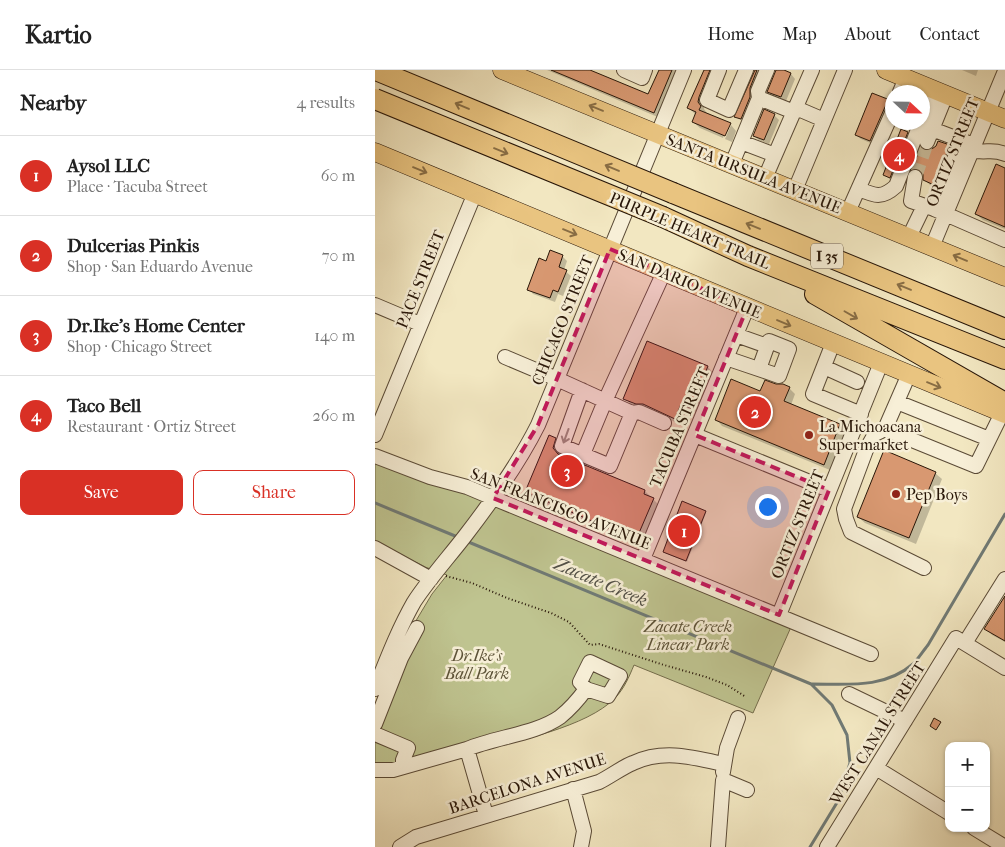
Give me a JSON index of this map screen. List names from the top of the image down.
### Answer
{
  "streets": {
    "highway": ["PURPLE HEART TRAIL", "I 35"],
    "main road": ["SANTA URSULA AVENUE", "SAN DARIO AVENUE"],
    "street": [
      "ORTIZ STREET",
      "PACE STREET",
      "CHICAGO STREET",
      "TACUBA STREET",
      "SAN FRANCISCO AVENUE",
      "WEST CANAL STREET",
      "BARCELONA AVENUE"
    ]
  },
  "crossings": [
    ["ORTIZ STREET", "SANTA URSULA AVENUE"],
    ["ORTIZ STREET", "SAN DARIO AVENUE"],
    ["ORTIZ STREET", "SAN FRANCISCO AVENUE"],
    ["SANTA URSULA AVENUE", "CHICAGO STREET"],
    ["PACE STREET", "SAN DARIO AVENUE"],
    ["SAN DARIO AVENUE", "CHICAGO STREET"],
    ["SAN DARIO AVENUE", "TACUBA STREET"],
    ["CHICAGO STREET", "SAN FRANCISCO AVENUE"],
    ["TACUBA STREET", "SAN FRANCISCO AVENUE"]
  ],
  "one_way": ["SANTA URSULA AVENUE", "SAN DARIO AVENUE"],
  "water": ["Zacate Creek"],
  "parks": ["Zacate Creek Linear Park", "Dr.Ike's Ball Park"],
  "places": ["La Michoacana Supermarket", "Pep Boys"],
  "north": "right",
  "page": {
    "header": "Kartio",
    "nav": [
      "Home",
      "Map",
      "About",
      "Contact"
    ],
    "heading": ["Nearby", "4 results"],
    "list": [
      {
        "mark": "1",
        "name": "Aysol LLC",
        "note": "Place · Tacuba Street",
        "value": "60 m"
      },
      {
        "mark": "2",
        "name": "Dulcerias Pinkis",
        "note": "Shop · San Eduardo Avenue",
        "value": "70 m"
      },
      {
        "mark": "3",
        "name": "Dr.Ike's Home Center",
        "note": "Shop · Chicago Street",
        "value": "140 m"
      },
      {
        "mark": "4",
        "name": "Taco Bell",
        "note": "Restaurant · Ortiz Street",
        "value": "260 m"
      }
    ],
    "pins": [
      "4",
      "2",
      "3",
      "1"
    ],
    "buttons": ["Save", "Share"],
    "map_buttons": ["+", "−"]
  }
}
